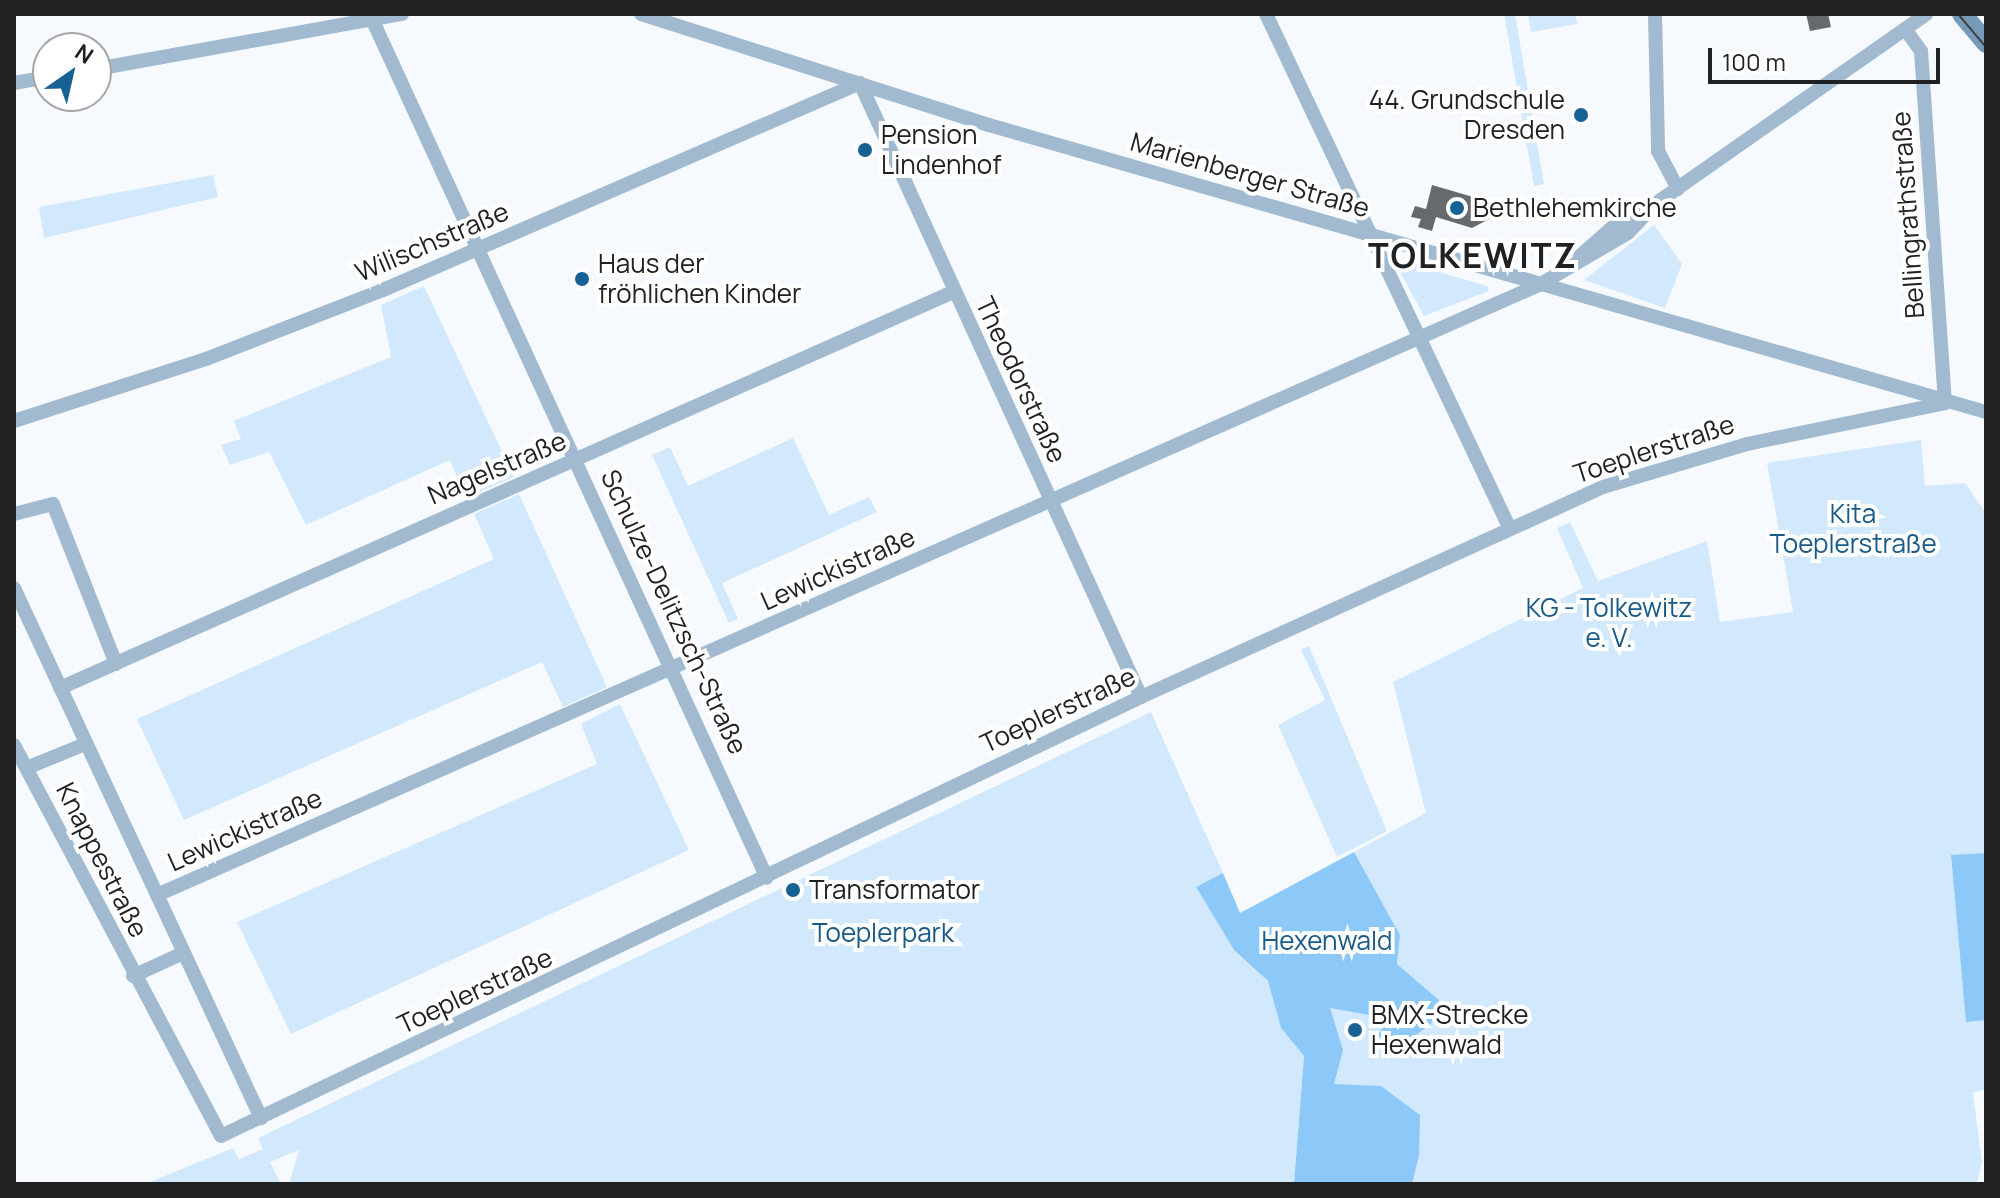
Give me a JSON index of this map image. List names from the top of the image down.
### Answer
{
  "streets": {
    "street": [
      "Marienberger Straße",
      "Bellingrathstraße",
      "Wilischstraße",
      "Theodorstraße",
      "Toeplerstraße",
      "Nagelstraße",
      "Lewickistraße",
      "Schulze-Delitzsch-Straße",
      "Knappestraße"
    ]
  },
  "crossings": [
    ["Marienberger Straße", "Bellingrathstraße"],
    ["Marienberger Straße", "Wilischstraße"],
    ["Marienberger Straße", "Theodorstraße"],
    ["Marienberger Straße", "Toeplerstraße"],
    ["Marienberger Straße", "Lewickistraße"],
    ["Bellingrathstraße", "Toeplerstraße"],
    ["Bellingrathstraße", "Lewickistraße"],
    ["Wilischstraße", "Theodorstraße"],
    ["Wilischstraße", "Schulze-Delitzsch-Straße"],
    ["Theodorstraße", "Toeplerstraße"],
    ["Theodorstraße", "Nagelstraße"],
    ["Theodorstraße", "Lewickistraße"],
    ["Toeplerstraße", "Schulze-Delitzsch-Straße"],
    ["Toeplerstraße", "Knappestraße"],
    ["Nagelstraße", "Schulze-Delitzsch-Straße"],
    ["Nagelstraße", "Knappestraße"],
    ["Lewickistraße", "Schulze-Delitzsch-Straße"],
    ["Lewickistraße", "Knappestraße"]
  ],
  "districts": ["TOLKEWITZ"],
  "parks": [
    "Kita Toeplerstraße",
    "KG - Tolkewitz e. V.",
    "Toeplerpark",
    "Hexenwald"
  ],
  "places": [
    "44. Grundschule Dresden",
    "Pension Lindenhof",
    "Bethlehemkirche",
    "Haus der fröhlichen Kinder",
    "Transformator",
    "BMX-Strecke Hexenwald"
  ],
  "scale_bar": "100 m",
  "north": "top right"
}
